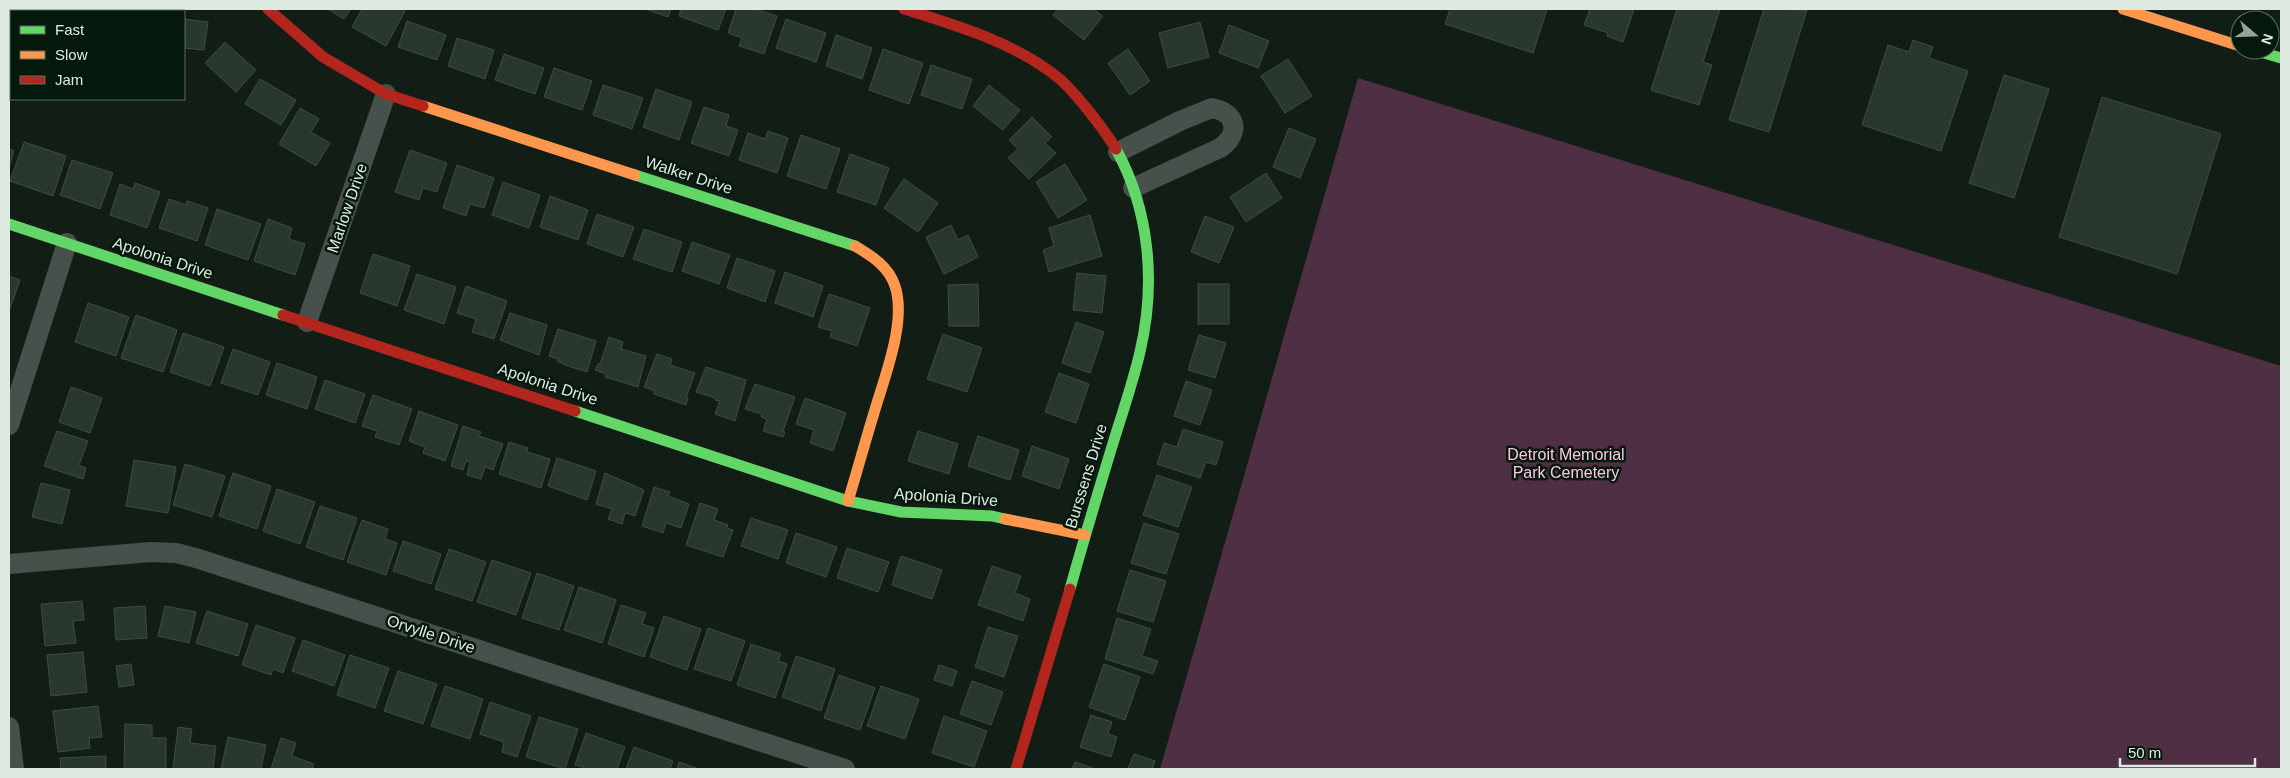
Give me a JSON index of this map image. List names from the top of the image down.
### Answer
{
  "streets": {
    "street": [
      "Walker Drive",
      "Marlow Drive",
      "Apolonia Drive",
      "Burssens Drive",
      "Orvylle Drive"
    ]
  },
  "crossings": [
    ["Walker Drive", "Marlow Drive"],
    ["Walker Drive", "Apolonia Drive"],
    ["Marlow Drive", "Apolonia Drive"],
    ["Apolonia Drive", "Burssens Drive"]
  ],
  "parks": ["Detroit Memorial Park Cemetery"],
  "legend": ["Fast", "Slow", "Jam"],
  "scale_bar": "50 m",
  "north": "right"
}
